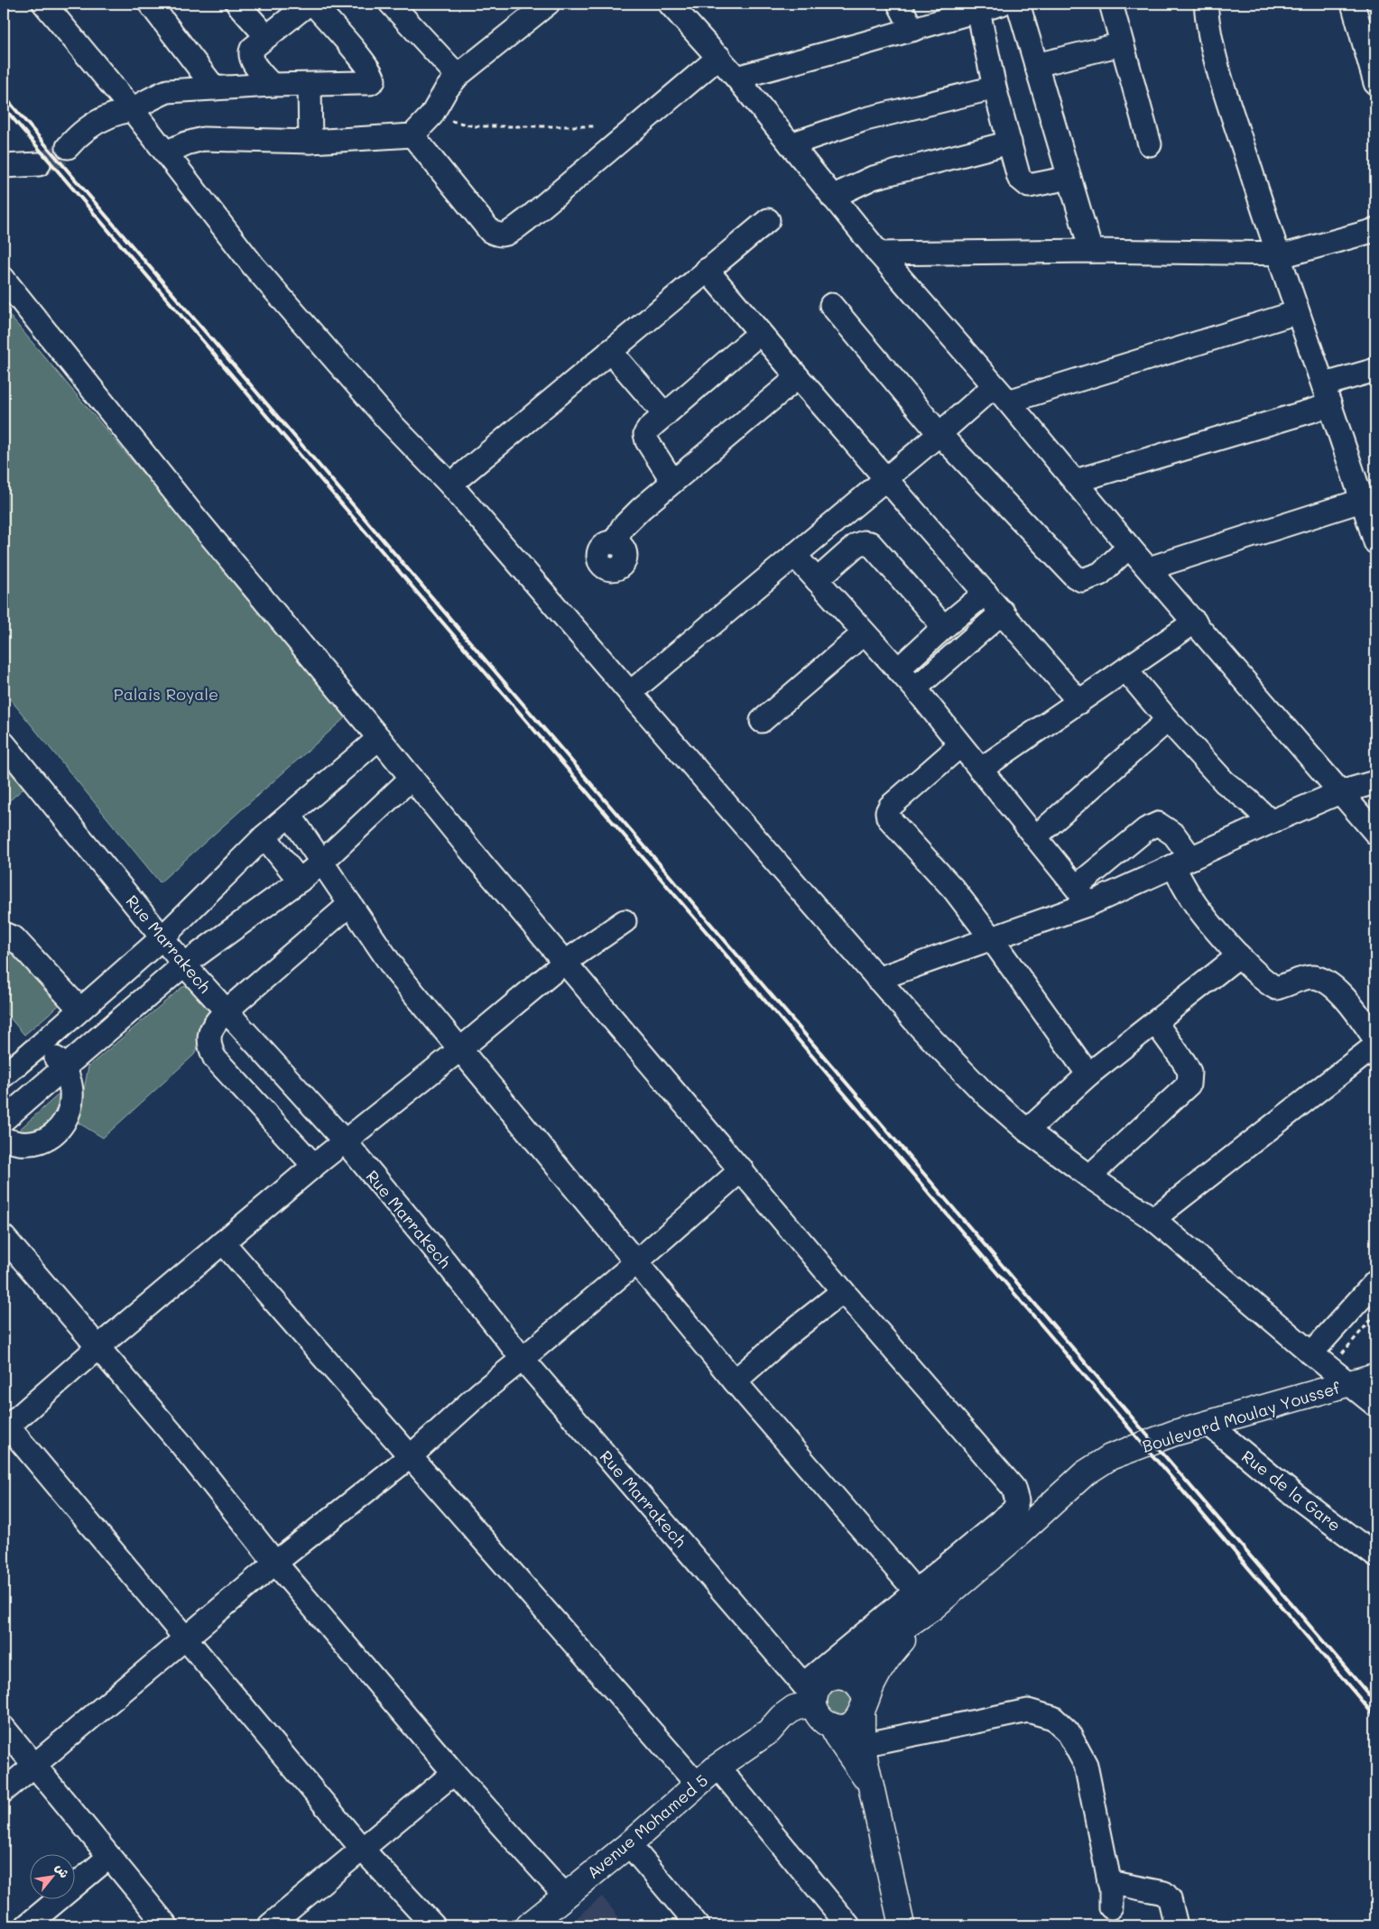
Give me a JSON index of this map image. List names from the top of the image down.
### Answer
{
  "streets": {
    "main road": ["Boulevard Moulay Youssef", "Avenue Mohamed 5"],
    "street": ["Rue Marrakech", "Rue de la Gare"]
  },
  "crossings": [
    ["Rue Marrakech", "Avenue Mohamed 5"],
    ["Boulevard Moulay Youssef", "Rue de la Gare"]
  ],
  "parks": ["Palais Royale"],
  "north": "top right"
}
